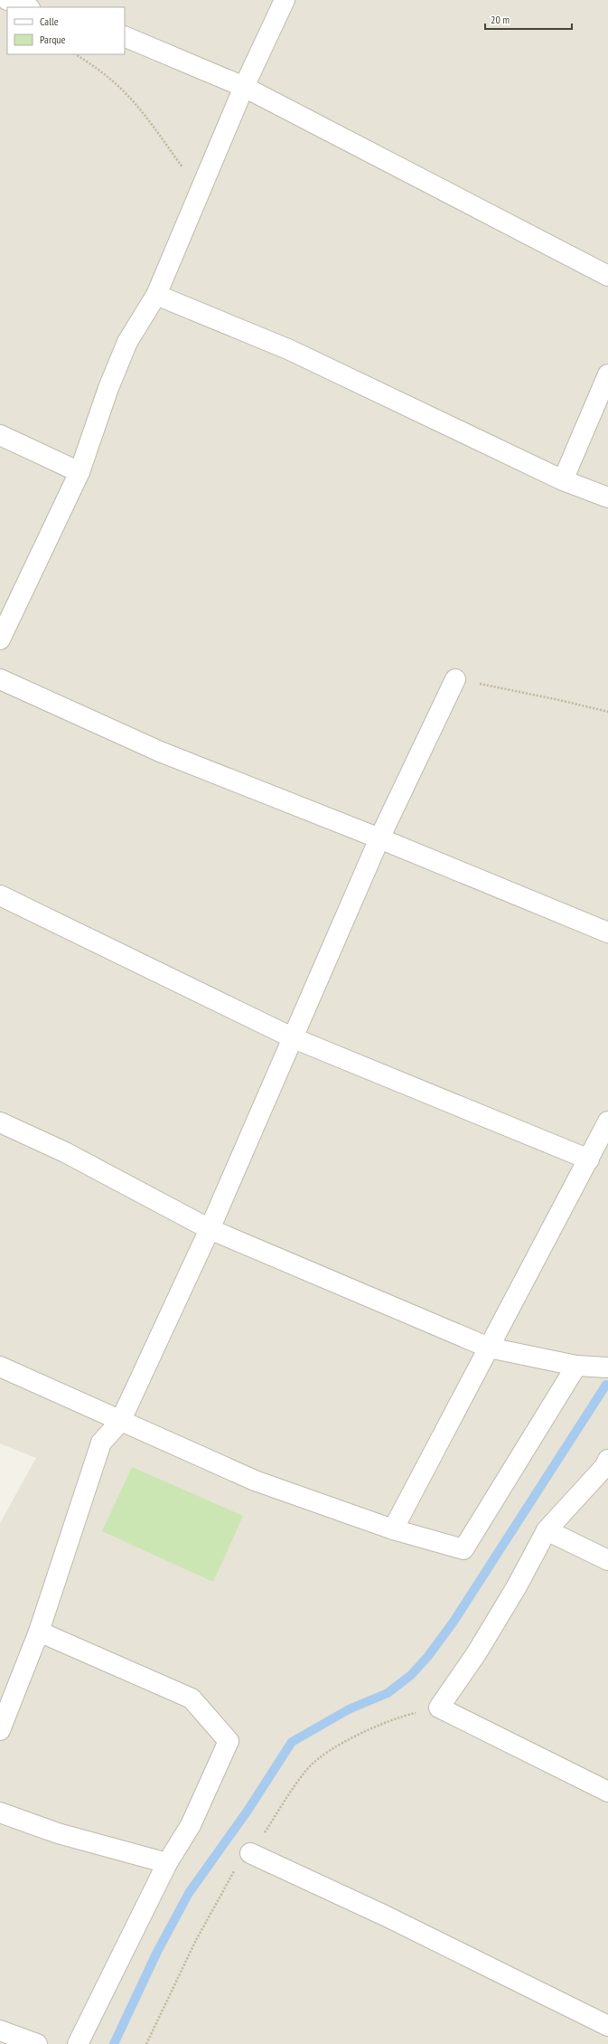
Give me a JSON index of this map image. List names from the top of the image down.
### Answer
{
  "legend": ["Calle", "Parque"],
  "scale_bar": "20 m"
}
